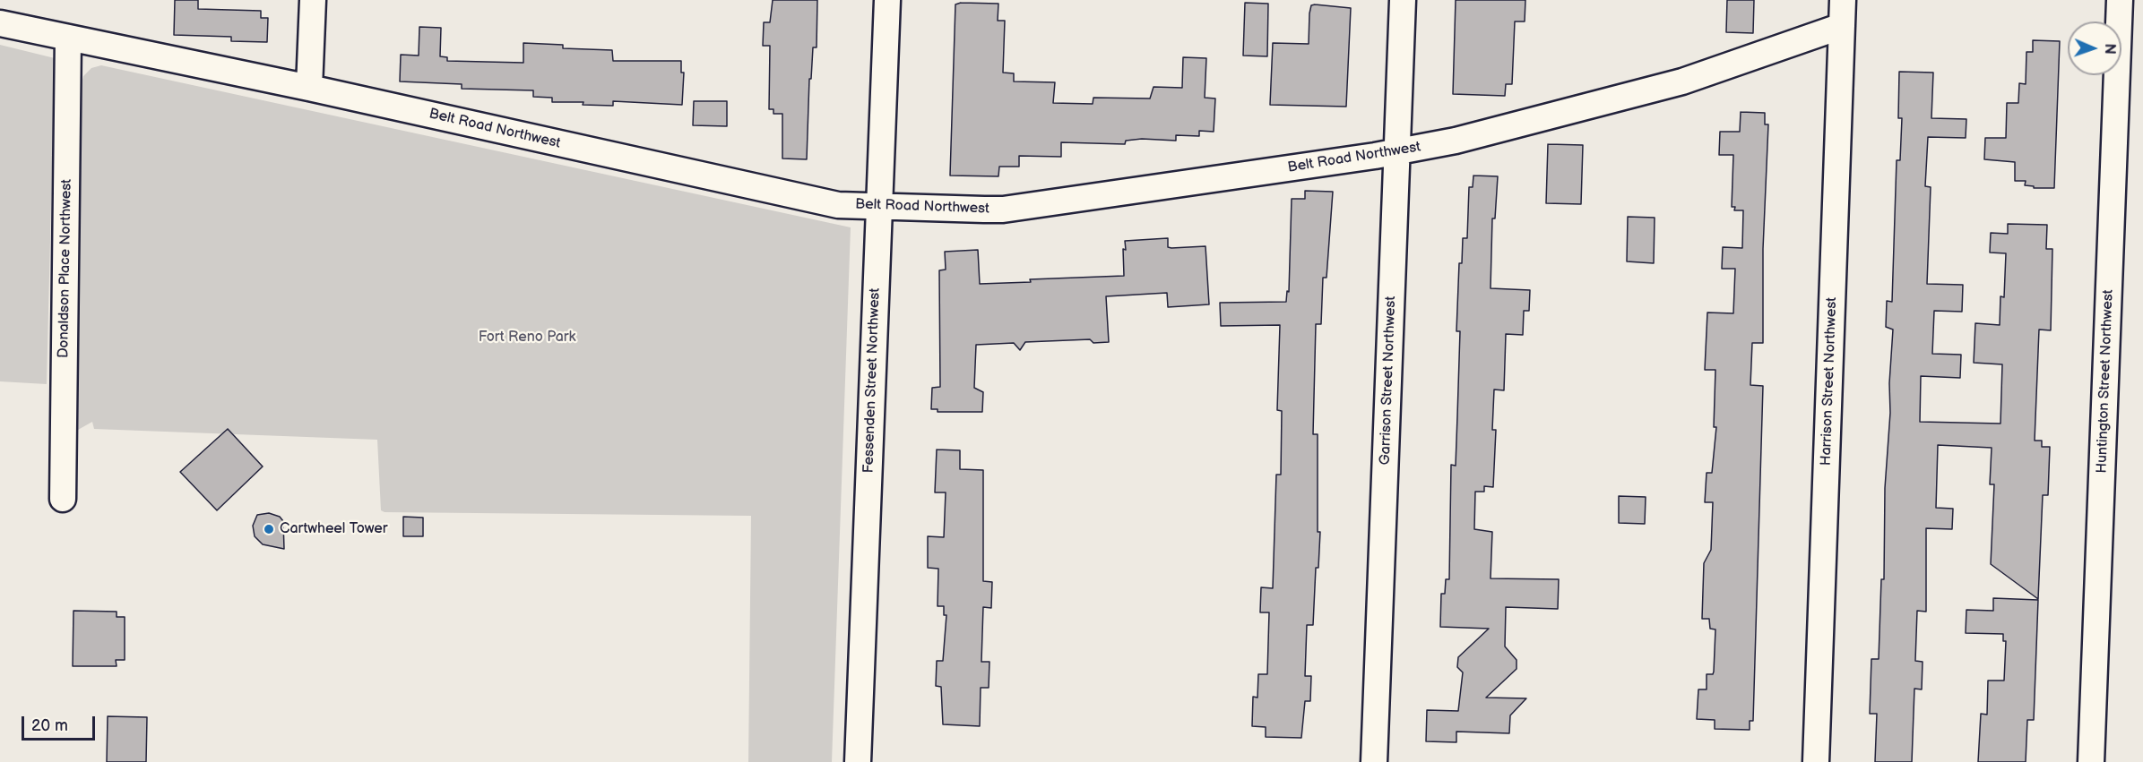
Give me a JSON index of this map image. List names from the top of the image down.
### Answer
{
  "streets": {
    "street": [
      "Belt Road Northwest",
      "Donaldson Place Northwest",
      "Fessenden Street Northwest",
      "Garrison Street Northwest",
      "Harrison Street Northwest",
      "Huntington Street Northwest"
    ]
  },
  "crossings": [
    ["Belt Road Northwest", "Donaldson Place Northwest"],
    ["Belt Road Northwest", "Fessenden Street Northwest"],
    ["Belt Road Northwest", "Garrison Street Northwest"],
    ["Belt Road Northwest", "Harrison Street Northwest"]
  ],
  "parks": ["Fort Reno Park"],
  "places": ["Cartwheel Tower"],
  "scale_bar": "20 m",
  "north": "right"
}
